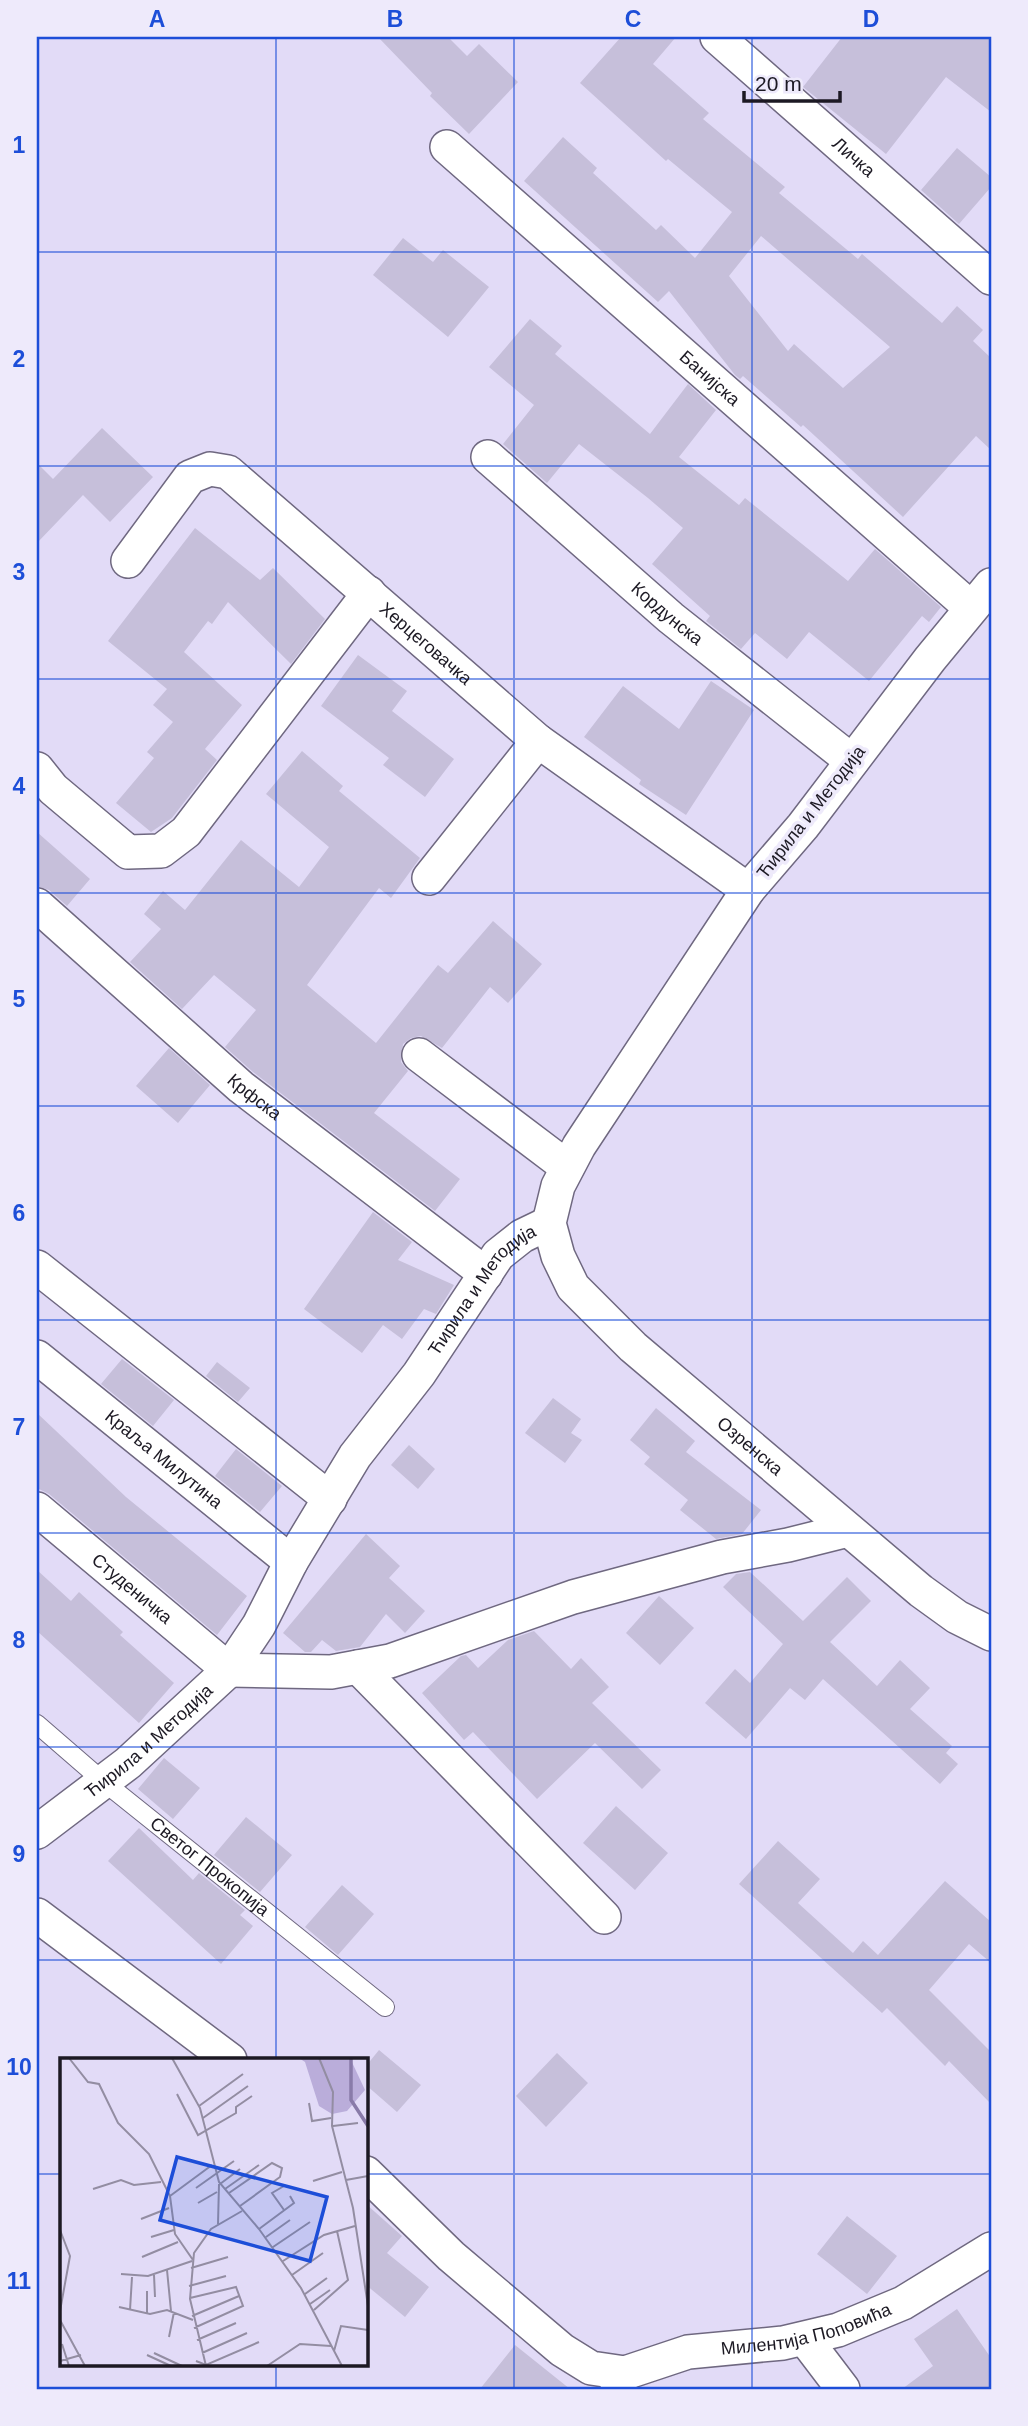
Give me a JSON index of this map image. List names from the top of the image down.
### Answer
{
  "streets": {
    "street": [
      "Личка",
      "Банијска",
      "Кордунска",
      "Херцеговачка",
      "Ћирила и Методија",
      "Крфска",
      "Озренска",
      "Краља Милутина",
      "Студеничка",
      "Милентија Поповића"
    ],
    "lane": ["Светог Прокопија"]
  },
  "crossings": [
    ["Банијска", "Ћирила и Методија"],
    ["Кордунска", "Ћирила и Методија"],
    ["Херцеговачка", "Ћирила и Методија"],
    ["Ћирила и Методија", "Крфска"],
    ["Ћирила и Методија", "Озренска"],
    ["Ћирила и Методија", "Краља Милутина"],
    ["Ћирила и Методија", "Студеничка"],
    ["Ћирила и Методија", "Светог Прокопија"]
  ],
  "scale_bar": "20 m",
  "grid": {
    "columns": [
      "A",
      "B",
      "C",
      "D"
    ],
    "rows": [
      "1",
      "2",
      "3",
      "4",
      "5",
      "6",
      "7",
      "8",
      "9",
      "10",
      "11"
    ]
  }
}
